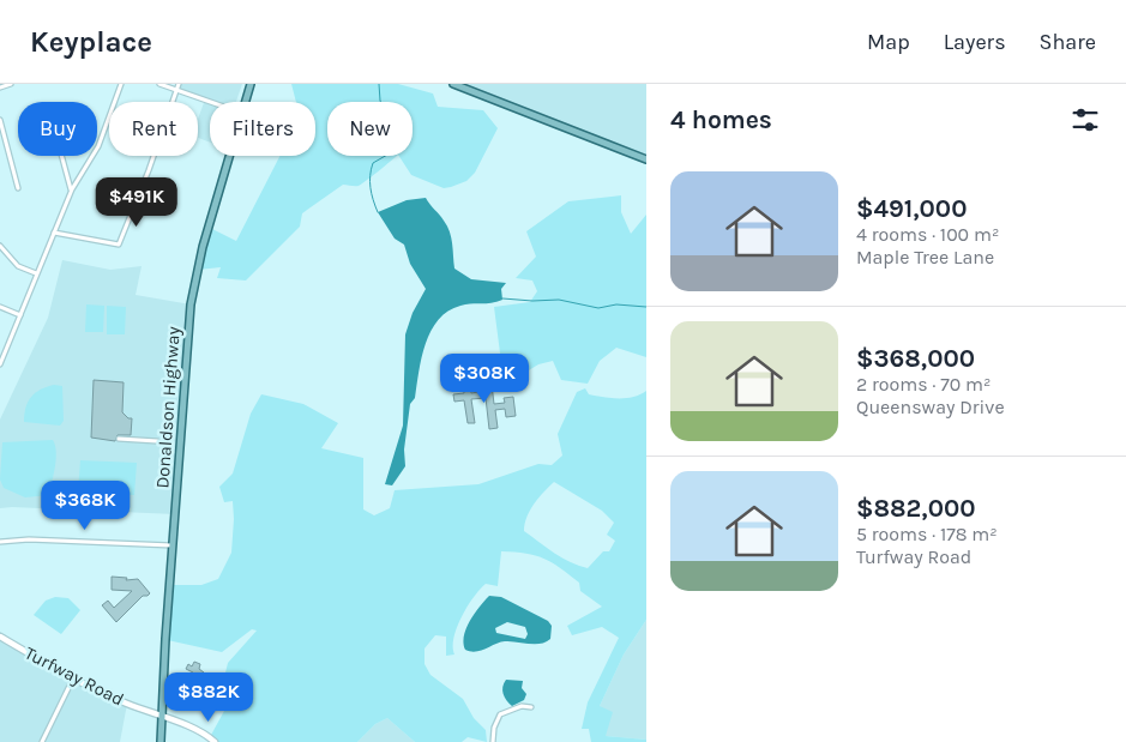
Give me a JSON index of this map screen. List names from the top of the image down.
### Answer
{
  "streets": {
    "main road": ["Donaldson Highway", "Turfway Road"]
  },
  "crossings": [
    ["Donaldson Highway", "Turfway Road"]
  ],
  "page": {
    "header": "Keyplace",
    "nav": ["Map", "Layers", "Share"],
    "heading": "4 homes",
    "chip": [
      "Buy",
      "Rent",
      "Filters",
      "New"
    ],
    "list": [
      {
        "name": "$491,000",
        "note": "4 rooms · 100 m² · Maple Tree Lane"
      },
      {
        "name": "$368,000",
        "note": "2 rooms · 70 m² · Queensway Drive"
      },
      {
        "name": "$882,000",
        "note": "5 rooms · 178 m² · Turfway Road"
      }
    ],
    "price": [
      "$491K",
      "$308K",
      "$368K",
      "$882K"
    ]
  }
}
